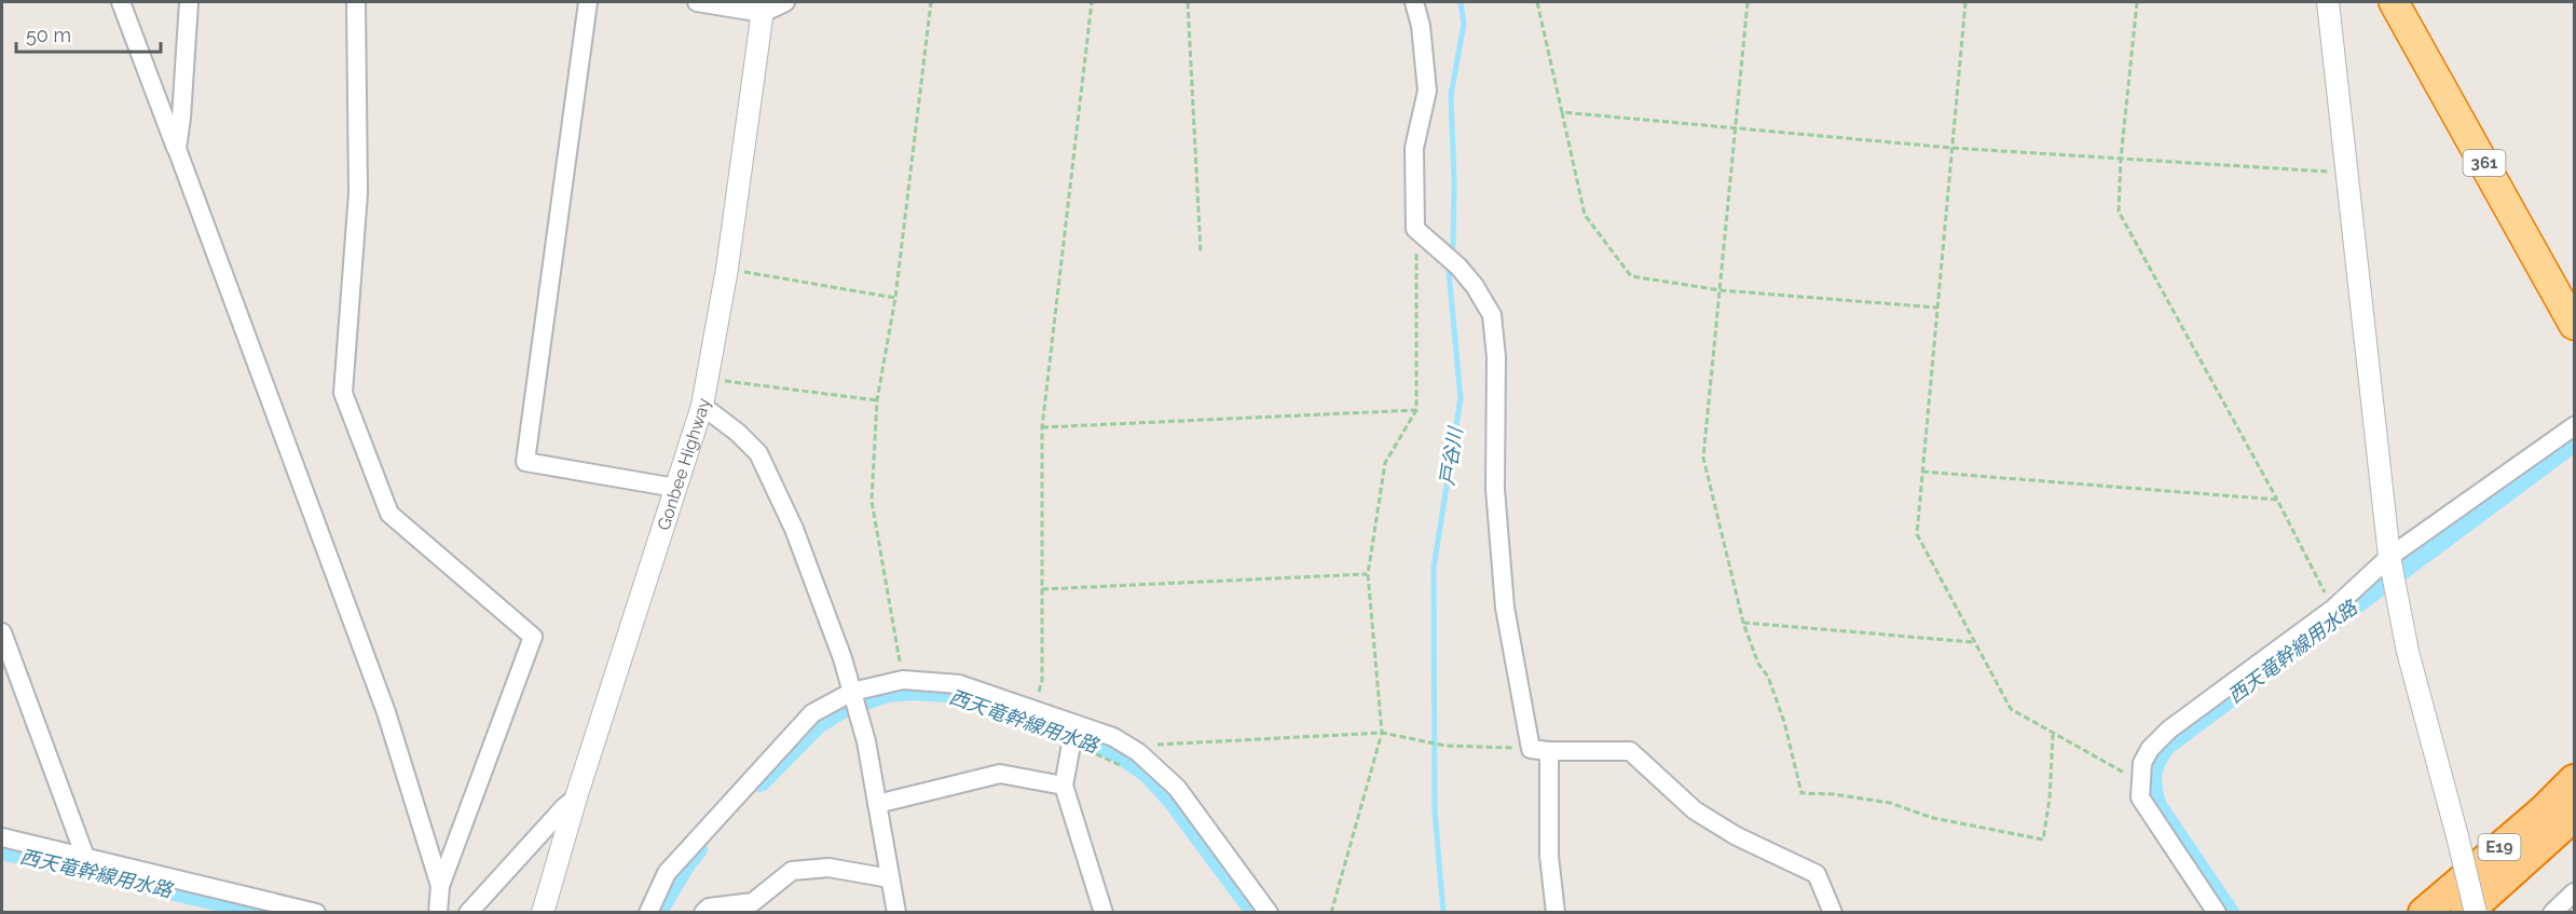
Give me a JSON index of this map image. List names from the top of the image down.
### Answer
{
  "streets": {
    "highway": ["361", "E19"],
    "street": ["Gonbee Highway"]
  },
  "water": ["戸谷川", "西天竜幹線用水路"],
  "scale_bar": "50 m"
}
